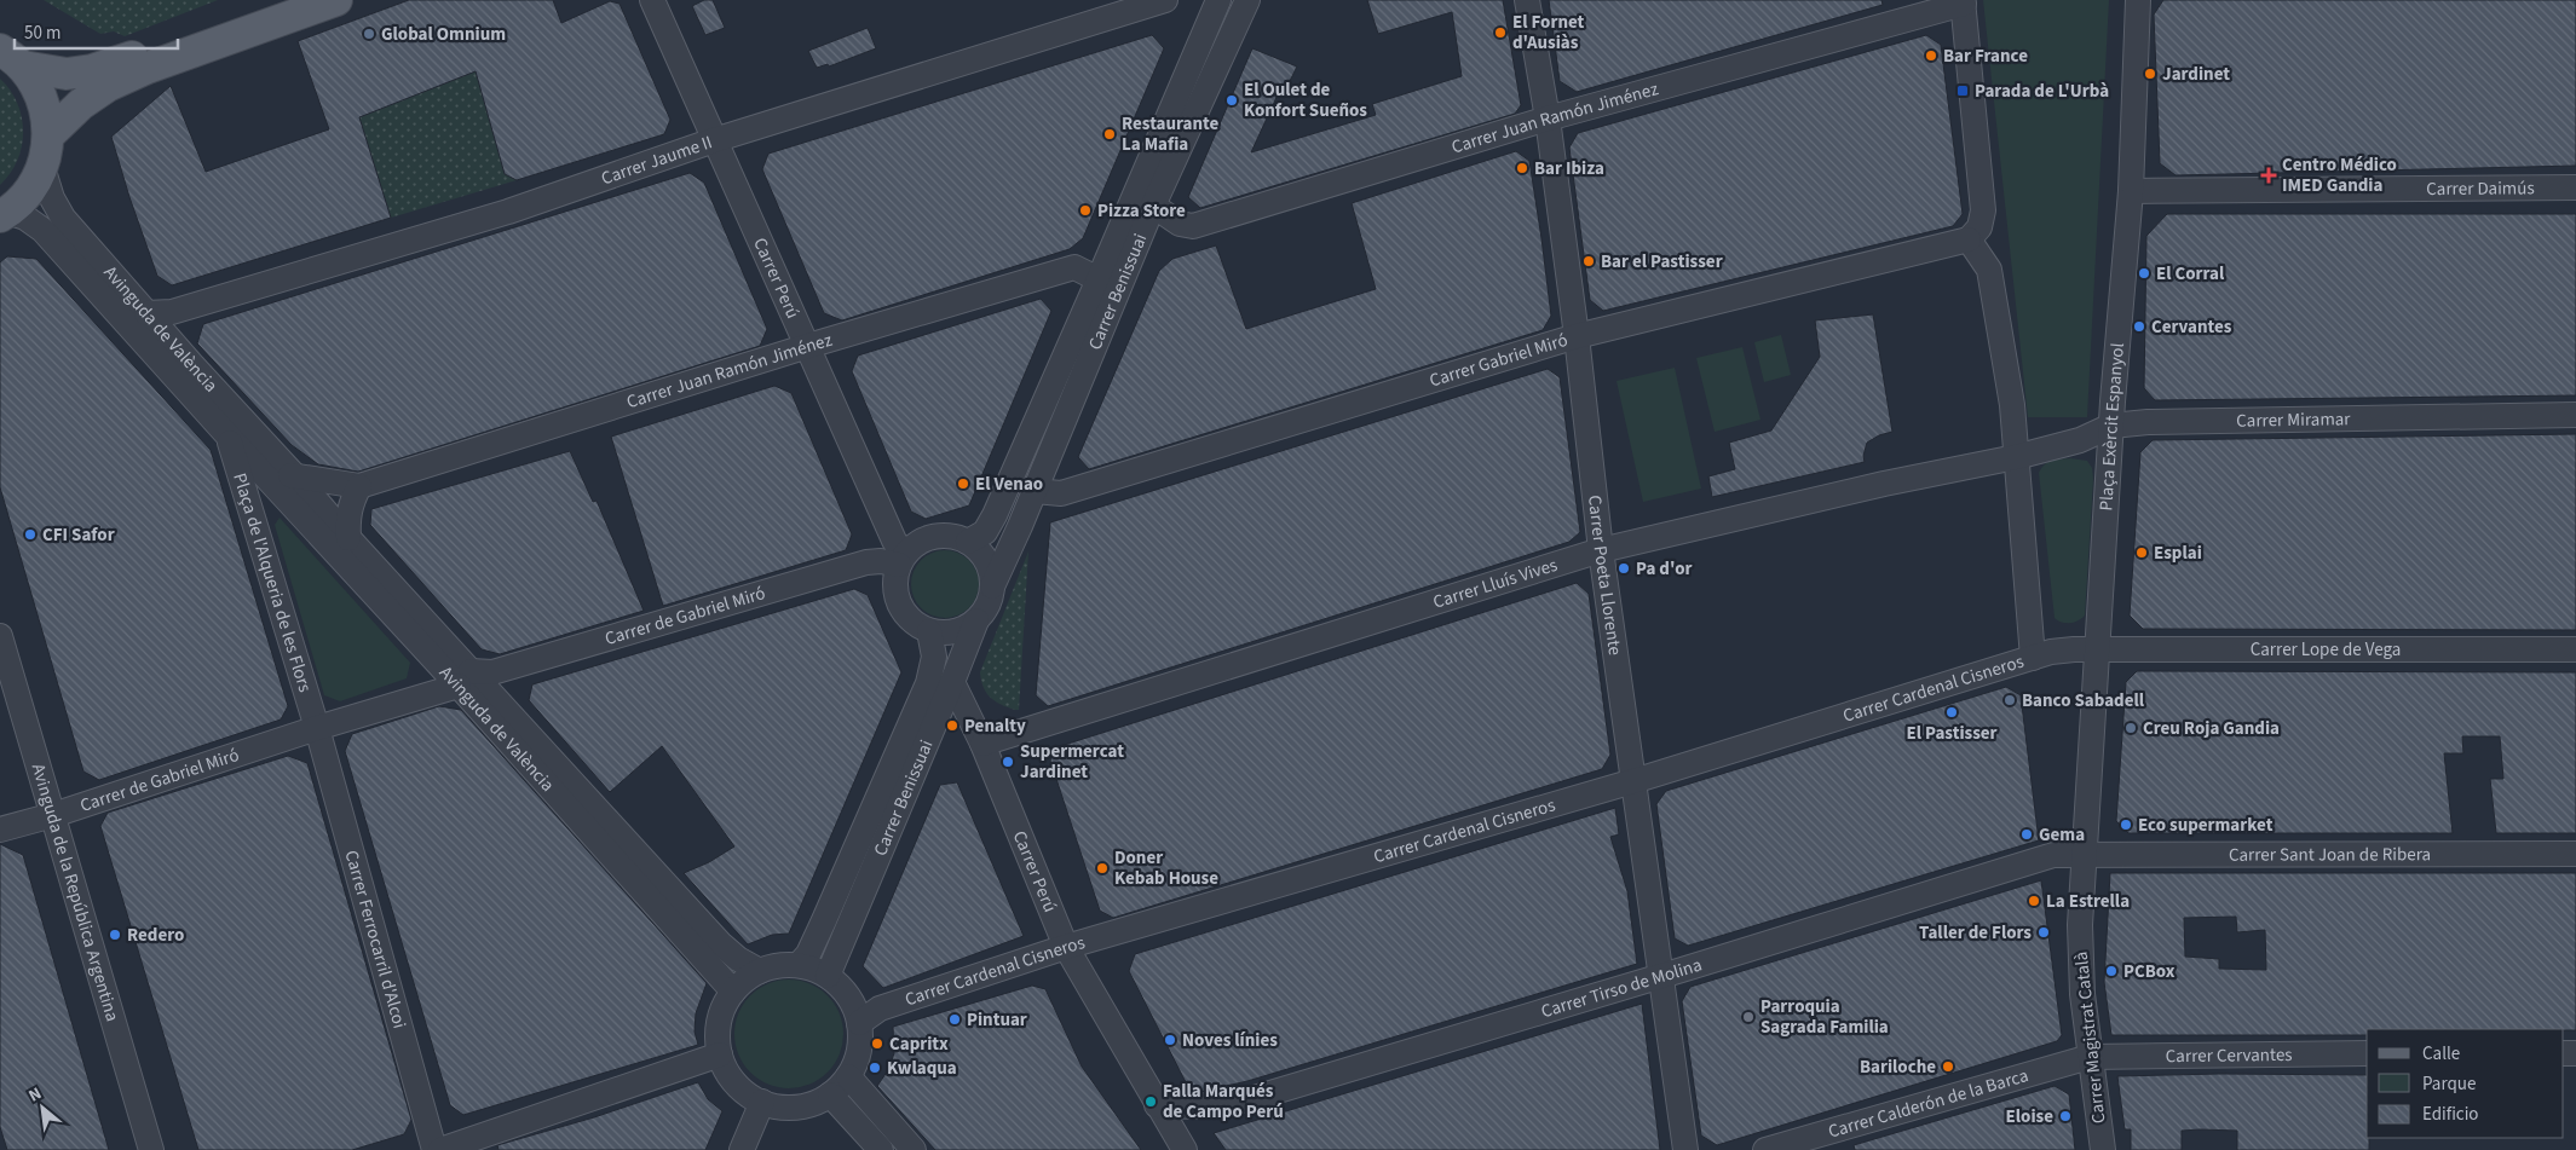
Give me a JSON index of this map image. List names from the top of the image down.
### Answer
{
  "streets": {
    "street": [
      "Carrer Juan Ramón Jiménez",
      "Carrer Jaume II",
      "Carrer Daimús",
      "Carrer Perú",
      "Carrer Benissuai",
      "Avinguda de València",
      "Carrer Gabriel Miró",
      "Carrer Miramar",
      "Plaça Exèrcit Espanyol",
      "Carrer Poeta Llorente",
      "Plaça de l'Alqueria de les Flors",
      "Carrer Lluís Vives",
      "Carrer de Gabriel Miró",
      "Carrer Lope de Vega",
      "Carrer Cardenal Cisneros",
      "Carrer Sant Joan de Ribera",
      "Avinguda de la República Argentina",
      "Carrer Ferrocarril d'Alcoi",
      "Carrer Tirso de Molina",
      "Carrer Magistrat Català",
      "Carrer Cervantes",
      "Carrer Calderón de la Barca"
    ]
  },
  "crossings": [
    ["Carrer Juan Ramón Jiménez", "Carrer Perú"],
    ["Carrer Juan Ramón Jiménez", "Carrer Benissuai"],
    ["Carrer Juan Ramón Jiménez", "Avinguda de València"],
    ["Carrer Juan Ramón Jiménez", "Carrer Poeta Llorente"],
    ["Carrer Jaume II", "Carrer Perú"],
    ["Carrer Jaume II", "Avinguda de València"],
    ["Carrer Daimús", "Plaça Exèrcit Espanyol"],
    ["Carrer Perú", "Carrer Benissuai"],
    ["Carrer Perú", "Carrer Lluís Vives"],
    ["Carrer Perú", "Carrer de Gabriel Miró"],
    ["Carrer Perú", "Carrer Cardenal Cisneros"],
    ["Carrer Perú", "Carrer Tirso de Molina"],
    ["Carrer Benissuai", "Avinguda de València"],
    ["Carrer Benissuai", "Carrer Gabriel Miró"],
    ["Carrer Benissuai", "Carrer de Gabriel Miró"],
    ["Carrer Benissuai", "Carrer Cardenal Cisneros"],
    ["Avinguda de València", "Plaça de l'Alqueria de les Flors"],
    ["Avinguda de València", "Carrer de Gabriel Miró"],
    ["Avinguda de València", "Carrer Cardenal Cisneros"],
    ["Carrer Gabriel Miró", "Carrer Poeta Llorente"],
    ["Carrer Miramar", "Plaça Exèrcit Espanyol"],
    ["Carrer Miramar", "Carrer Lluís Vives"],
    ["Plaça Exèrcit Espanyol", "Carrer Lope de Vega"],
    ["Plaça Exèrcit Espanyol", "Carrer Cardenal Cisneros"],
    ["Plaça Exèrcit Espanyol", "Carrer Sant Joan de Ribera"],
    ["Plaça Exèrcit Espanyol", "Carrer Tirso de Molina"],
    ["Plaça Exèrcit Espanyol", "Carrer Magistrat Català"],
    ["Carrer Poeta Llorente", "Carrer Lluís Vives"],
    ["Carrer Poeta Llorente", "Carrer Cardenal Cisneros"],
    ["Carrer Poeta Llorente", "Carrer Tirso de Molina"],
    ["Plaça de l'Alqueria de les Flors", "Carrer de Gabriel Miró"],
    ["Plaça de l'Alqueria de les Flors", "Carrer Ferrocarril d'Alcoi"],
    ["Carrer de Gabriel Miró", "Avinguda de la República Argentina"],
    ["Carrer de Gabriel Miró", "Carrer Ferrocarril d'Alcoi"],
    ["Carrer Lope de Vega", "Carrer Cardenal Cisneros"],
    ["Carrer Sant Joan de Ribera", "Carrer Tirso de Molina"],
    ["Carrer Sant Joan de Ribera", "Carrer Magistrat Català"],
    ["Carrer Tirso de Molina", "Carrer Magistrat Català"],
    ["Carrer Magistrat Català", "Carrer Cervantes"],
    ["Carrer Magistrat Català", "Carrer Calderón de la Barca"],
    ["Carrer Cervantes", "Carrer Calderón de la Barca"]
  ],
  "places": {
    "other": [
      "El Fornet d'Ausiàs",
      "Global Omnium",
      "Bar France",
      "Jardinet",
      "El Oulet de Konfort Sueños",
      "Restaurante La Mafia",
      "Bar Ibiza",
      "Pizza Store",
      "Bar el Pastisser",
      "El Corral",
      "Cervantes",
      "El Venao",
      "CFI Safor",
      "Esplai",
      "Pa d'or",
      "Banco Sabadell",
      "El Pastisser",
      "Penalty",
      "Creu Roja Gandia",
      "Supermercat Jardinet",
      "Eco supermarket",
      "Gema",
      "Doner Kebab House",
      "La Estrella",
      "Taller de Flors",
      "Redero",
      "PCBox",
      "Parroquia Sagrada Familia",
      "Pintuar",
      "Noves línies",
      "Capritx",
      "Bariloche",
      "Kwlaqua",
      "Falla Marqués de Campo Perú",
      "Eloise"
    ],
    "transit": ["Parada de L'Urbà"],
    "health": ["Centro Médico IMED Gandia"]
  },
  "legend": ["Calle", "Parque", "Edificio"],
  "scale_bar": "50 m",
  "north": "top left"
}
